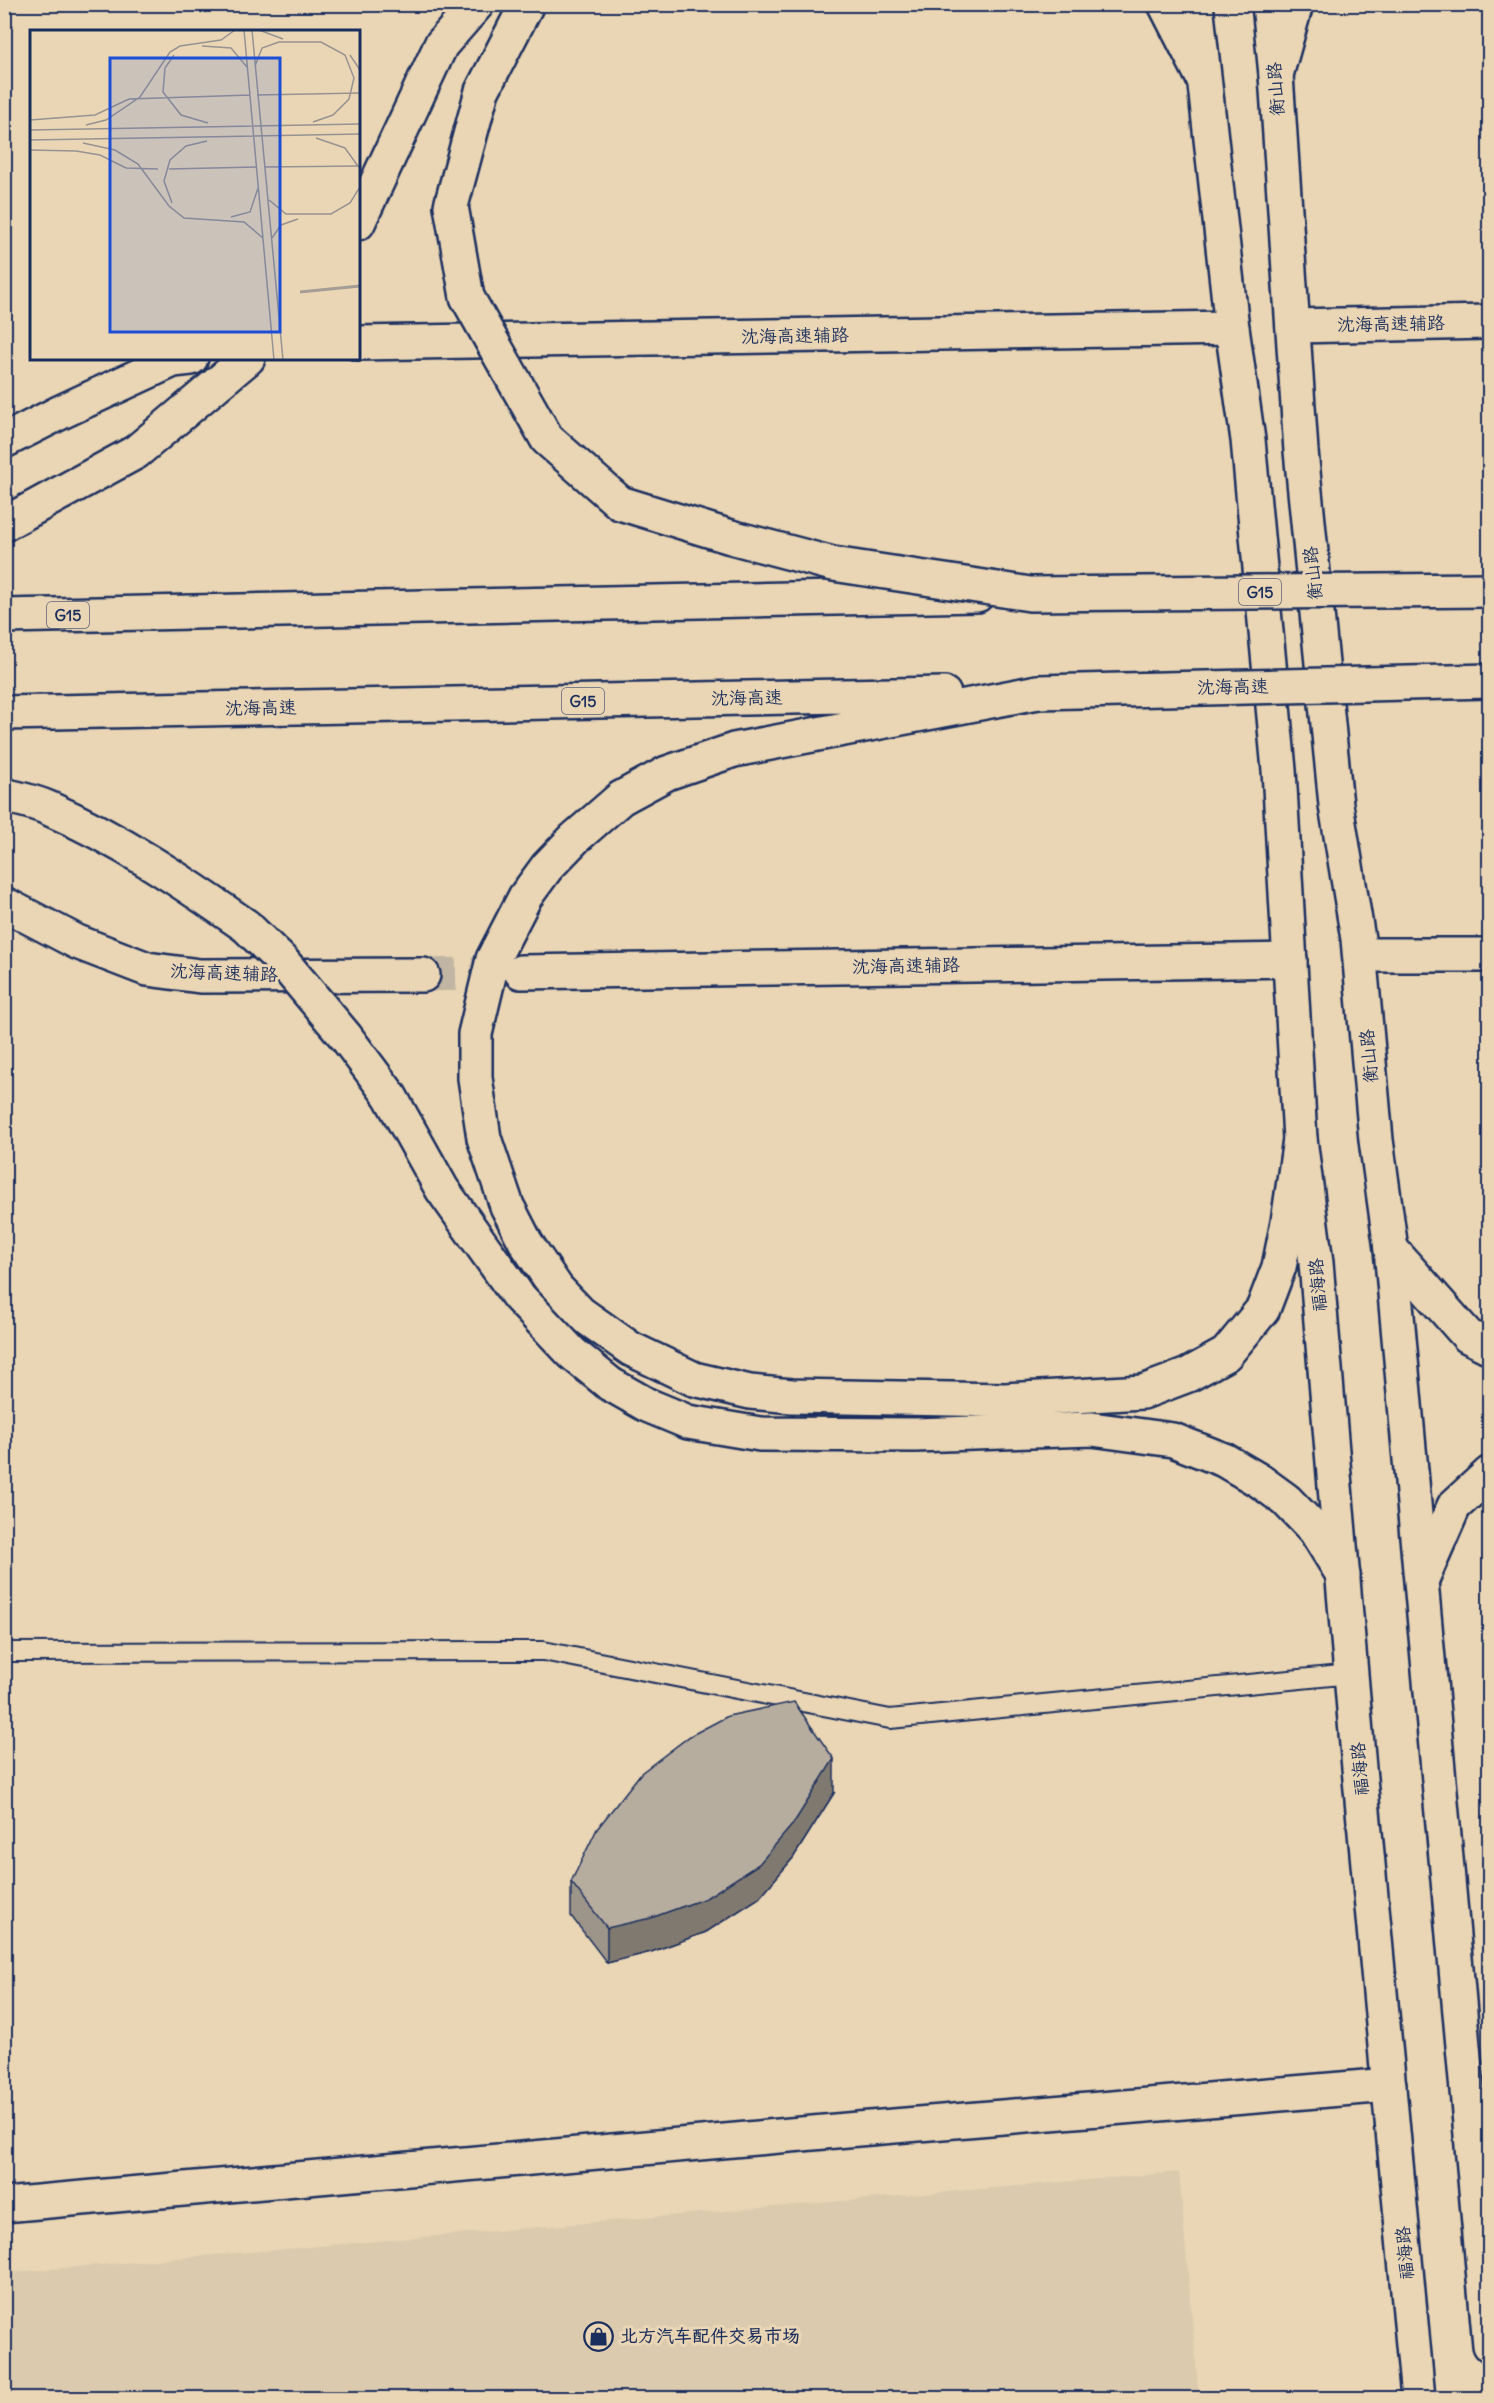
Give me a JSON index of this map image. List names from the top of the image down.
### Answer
{
  "streets": {
    "main road": [
      "衡山路",
      "沈海高速辅路",
      "G15",
      "沈海高速",
      "福海路"
    ]
  },
  "crossings": [
    ["衡山路", "沈海高速辅路"]
  ],
  "places": {
    "shop": ["北方汽车配件交易市场"]
  }
}
